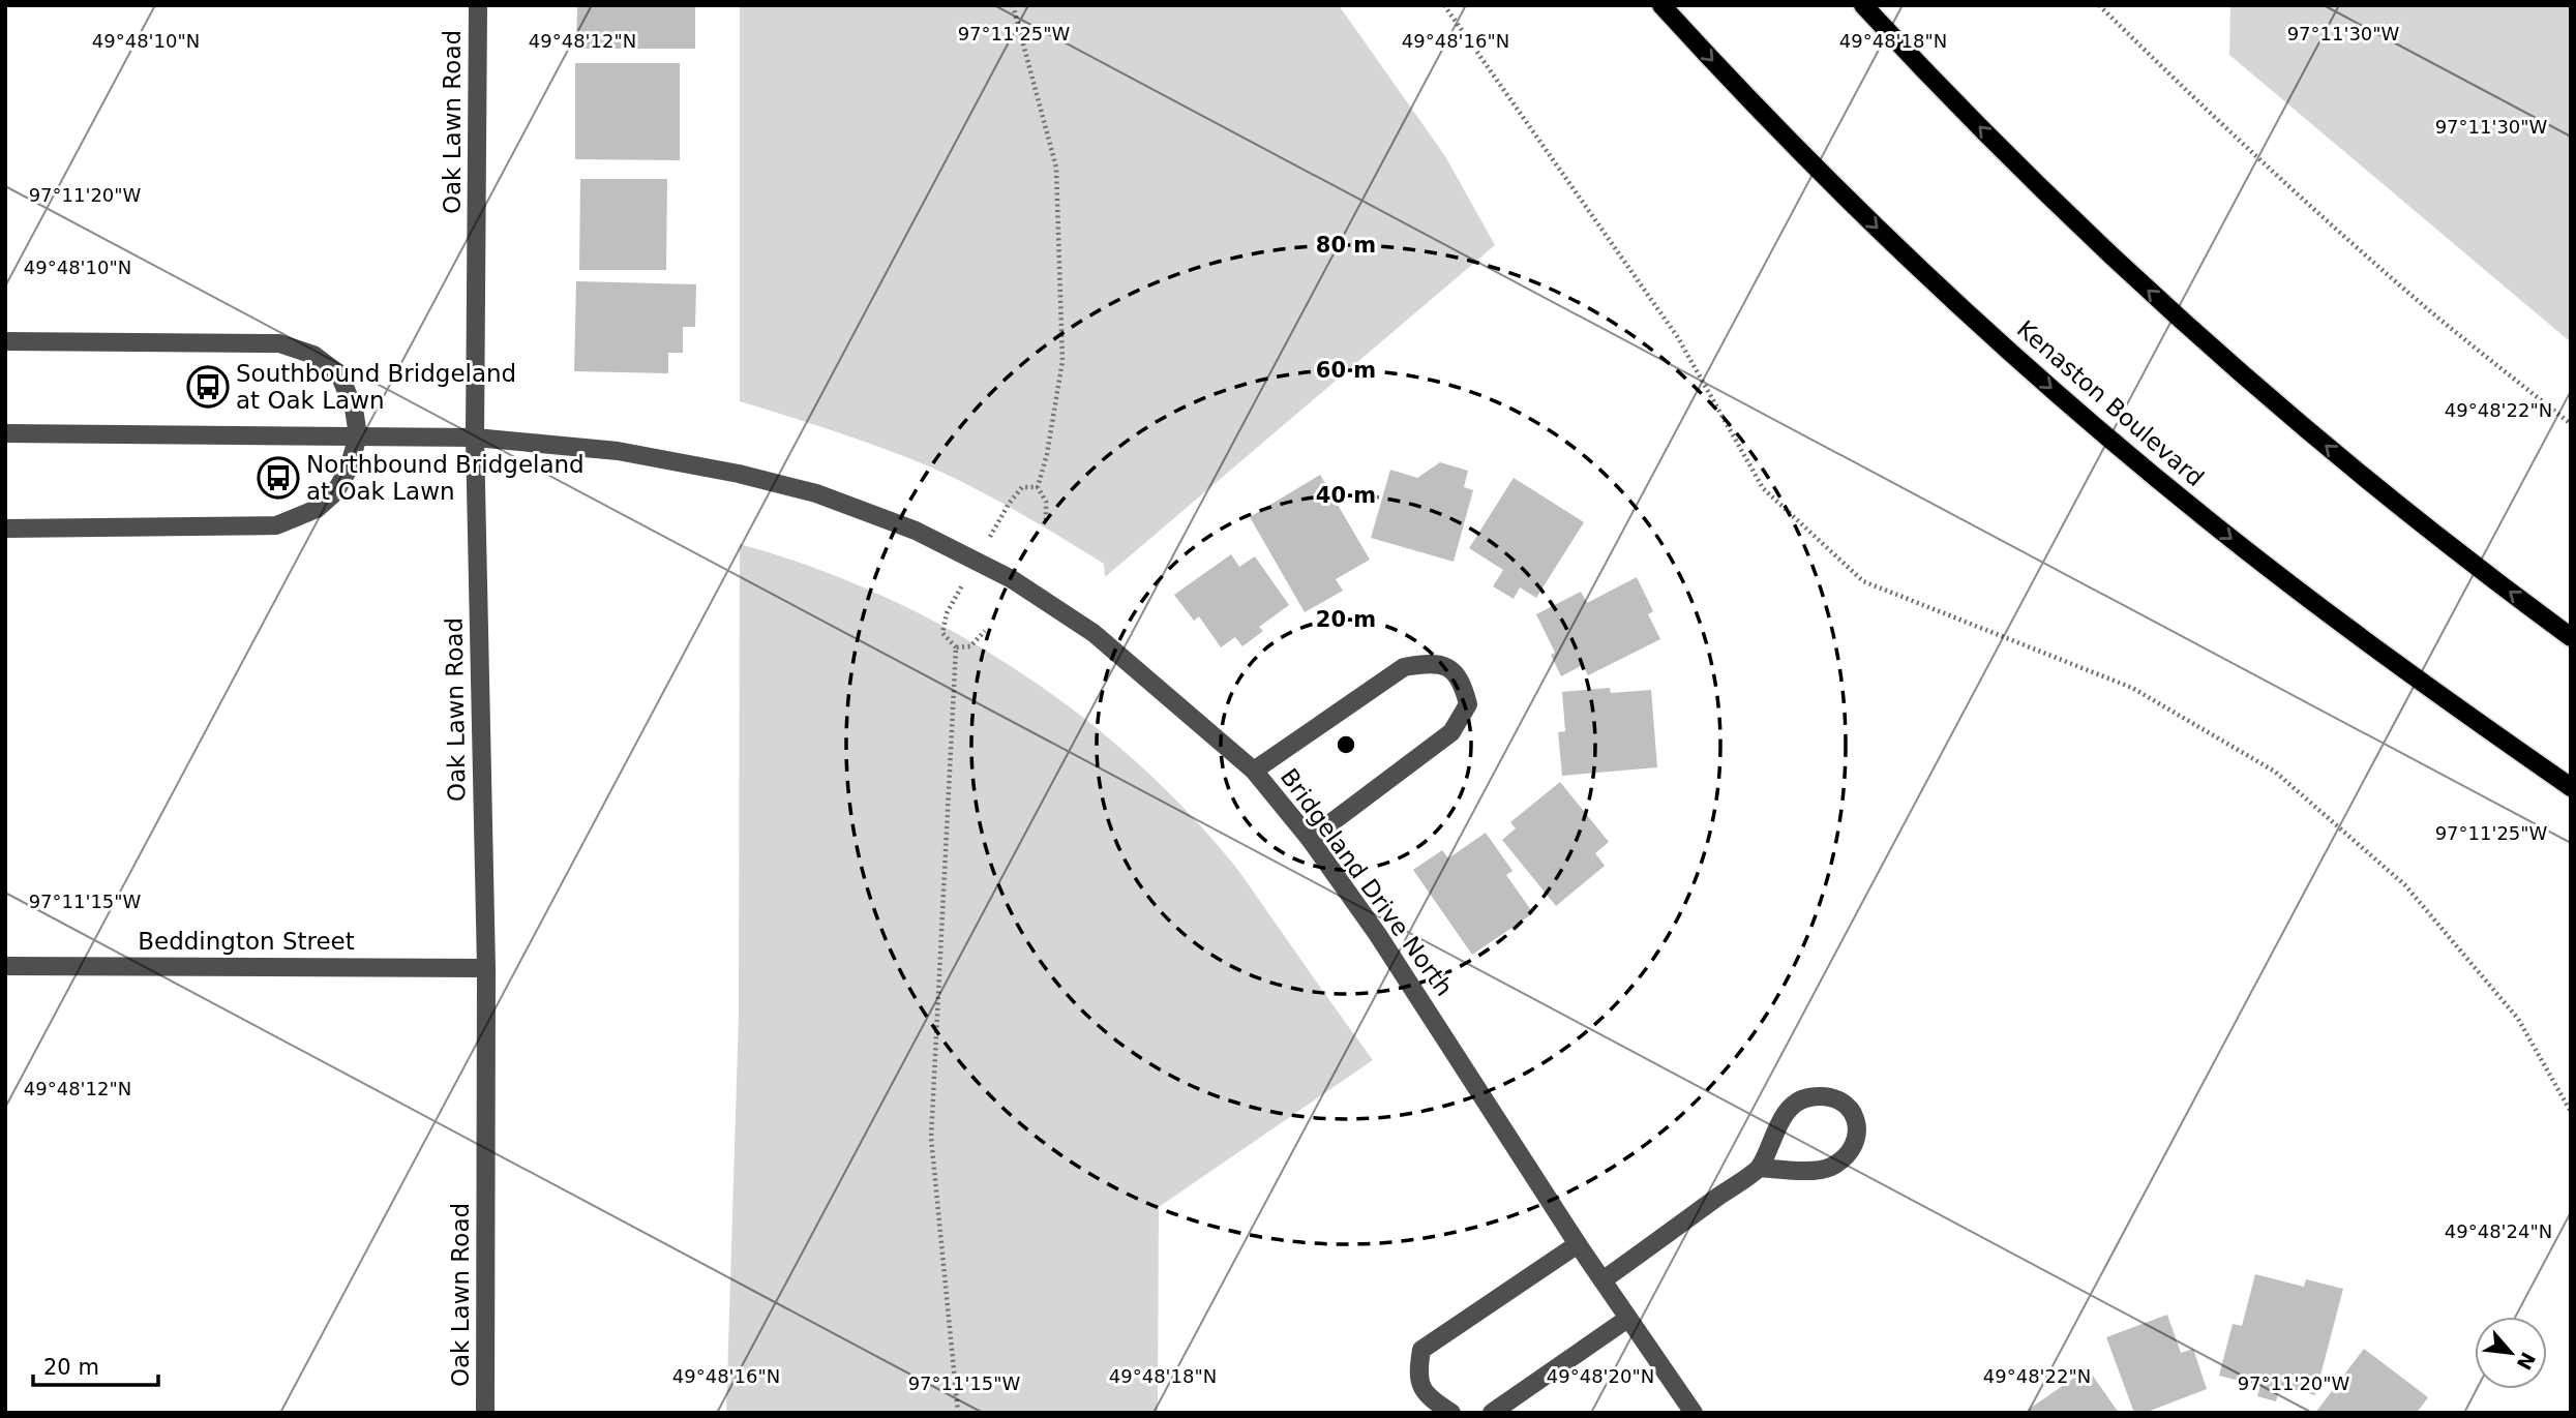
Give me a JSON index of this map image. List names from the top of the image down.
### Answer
{
  "streets": {
    "main road": ["Kenaston Boulevard"],
    "street": ["Oak Lawn Road", "Bridgeland Drive North", "Beddington Street"]
  },
  "crossings": [
    ["Oak Lawn Road", "Bridgeland Drive North"],
    ["Oak Lawn Road", "Beddington Street"]
  ],
  "places": {
    "bus stop": ["Southbound Bridgeland at Oak Lawn", "Northbound Bridgeland at Oak Lawn"]
  },
  "scale_bar": "20 m",
  "north": "bottom right",
  "coordinates": [
    "97°11'25\"W",
    "97°11'30\"W",
    "49°48'10\"N",
    "49°48'12\"N",
    "49°48'16\"N",
    "49°48'18\"N",
    "97°11'20\"W",
    "49°48'22\"N",
    "97°11'15\"W",
    "49°48'24\"N",
    "49°48'20\"N"
  ],
  "rings": [
    "80 m",
    "60 m",
    "40 m",
    "20 m"
  ]
}
